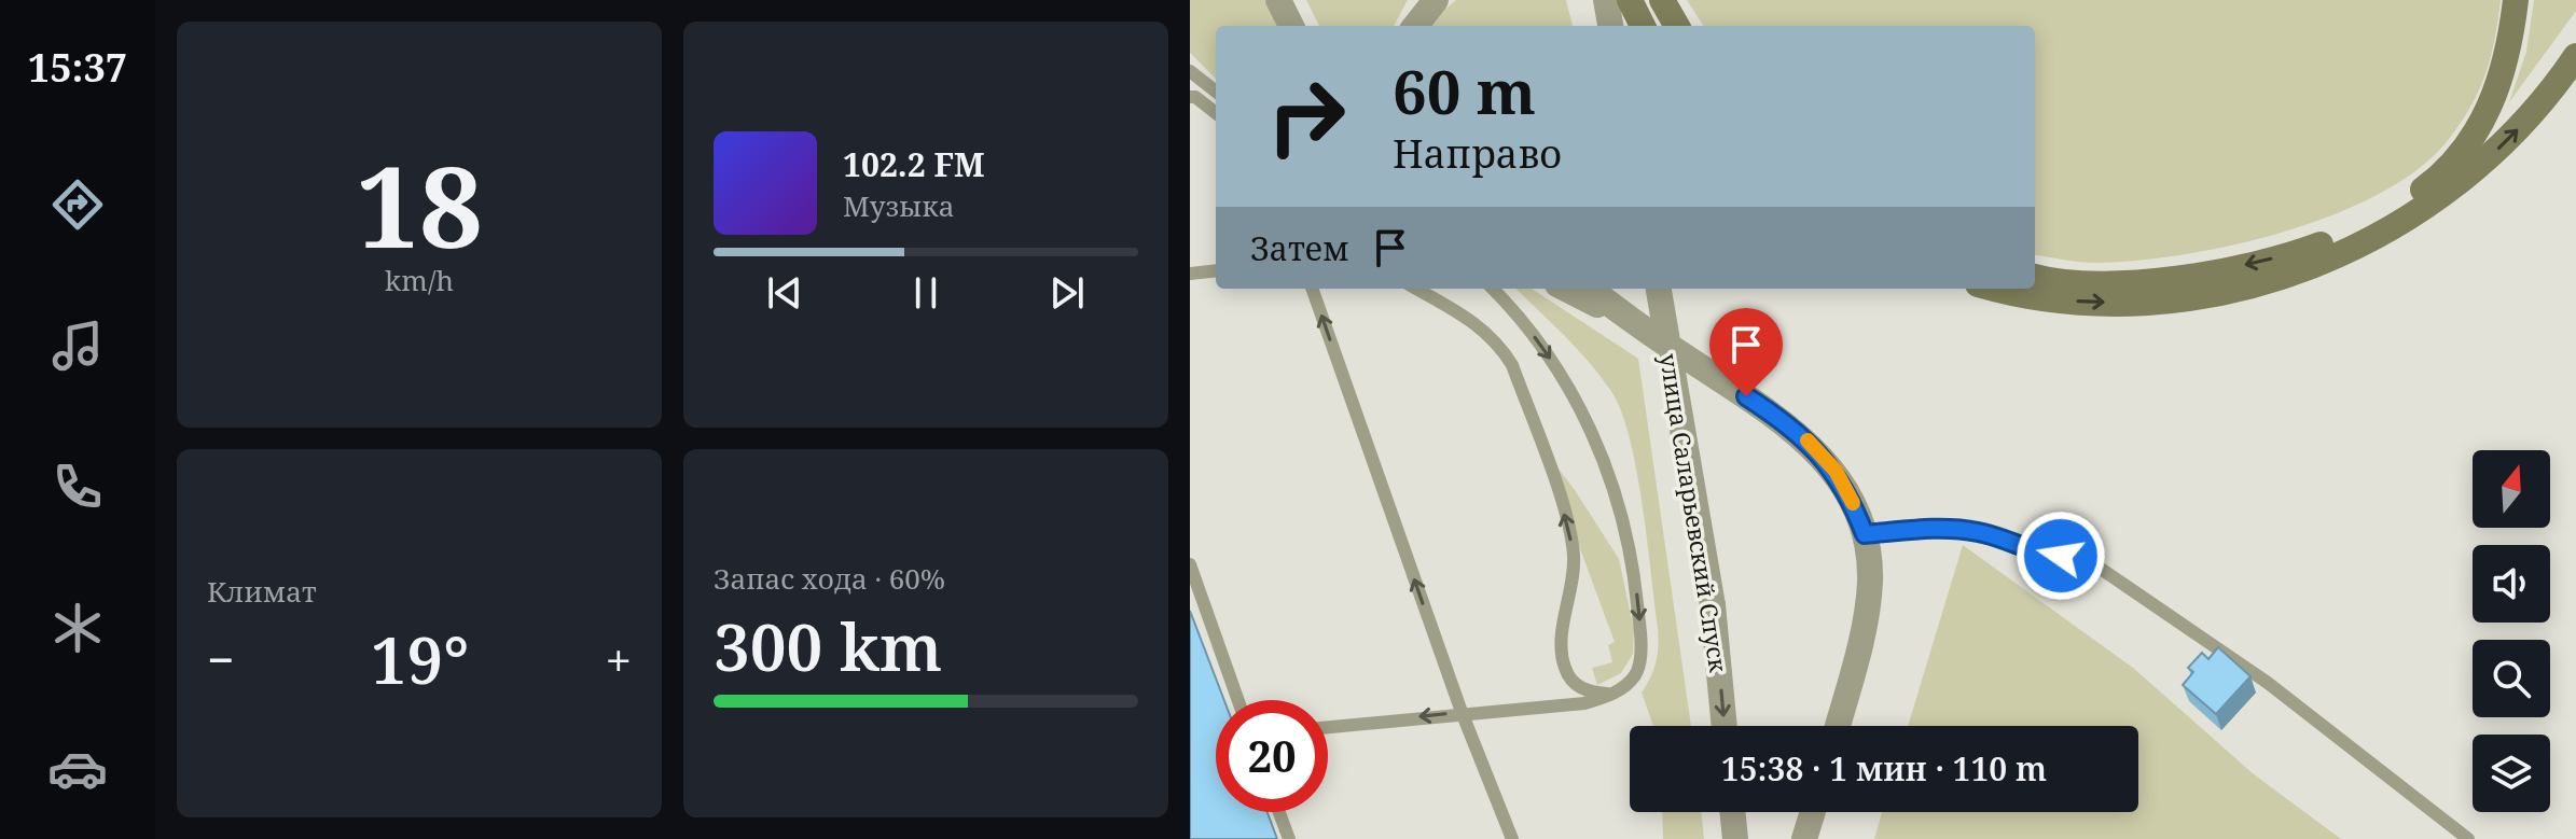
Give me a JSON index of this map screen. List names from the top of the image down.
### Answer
{
  "streets": {
    "street": ["улица Саларьевский Спуск"]
  },
  "north": "top",
  "page": {
    "tabs": "15:37",
    "tile": [
      ["18", "km/h"],
      "Климат",
      ["Запас хода · 60%", "300 km"]
    ],
    "turn": ["60 m", "Направо"],
    "song": ["102.2 FM", "Музыка"],
    "then": "Затем",
    "heat": ["−", "19°", "+"],
    "limit": "20",
    "trip": "15:38 · 1 мин · 110 m"
  }
}
